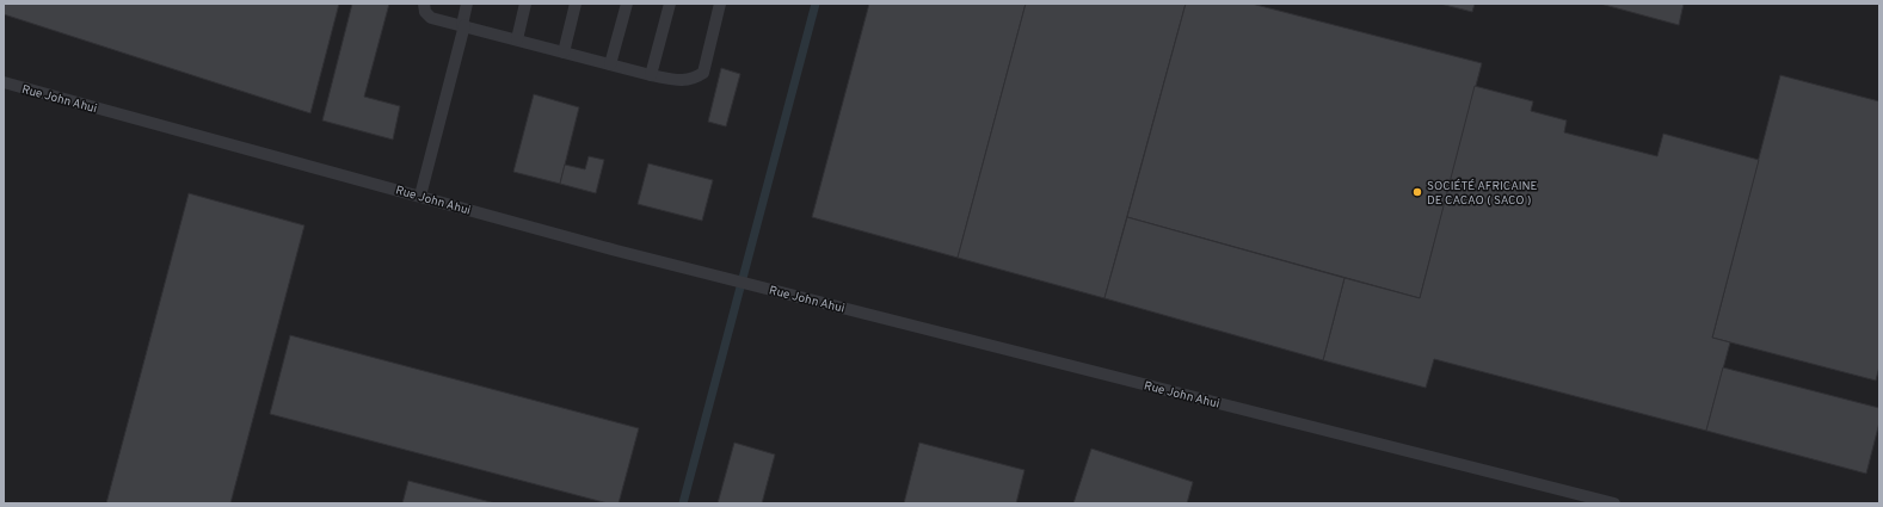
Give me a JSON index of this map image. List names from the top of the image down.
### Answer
{
  "streets": {
    "lane": ["Rue John Ahui"]
  },
  "places": ["SOCIÉTÉ AFRICAINE DE CACAO ( SACO )"]
}
